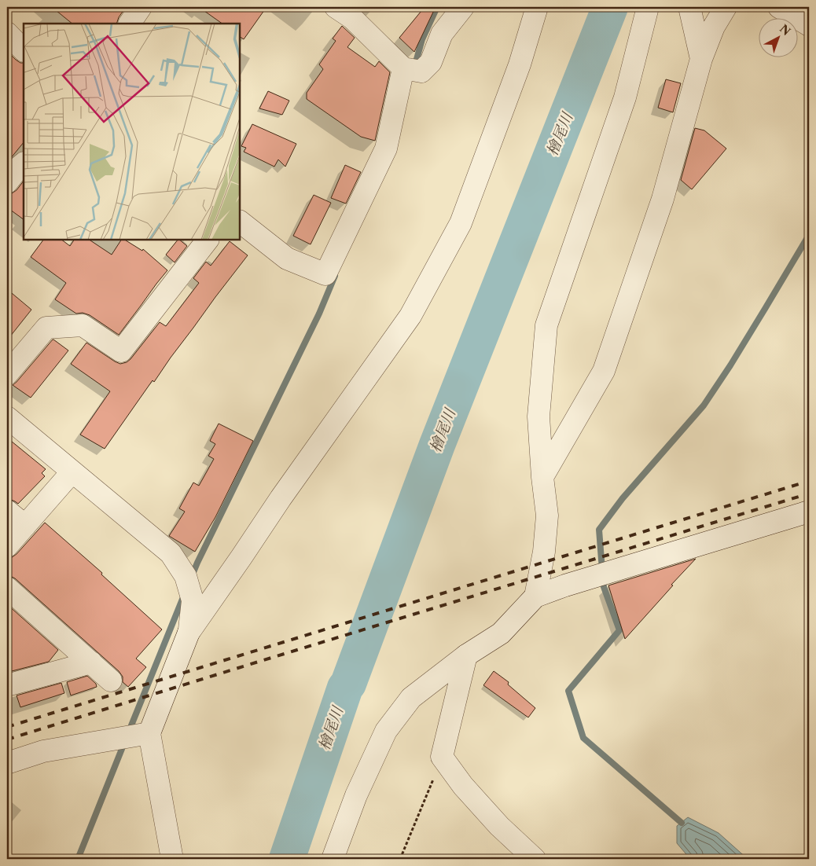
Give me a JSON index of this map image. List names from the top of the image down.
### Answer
{
  "water": ["檜尾川"],
  "north": "top right"
}
